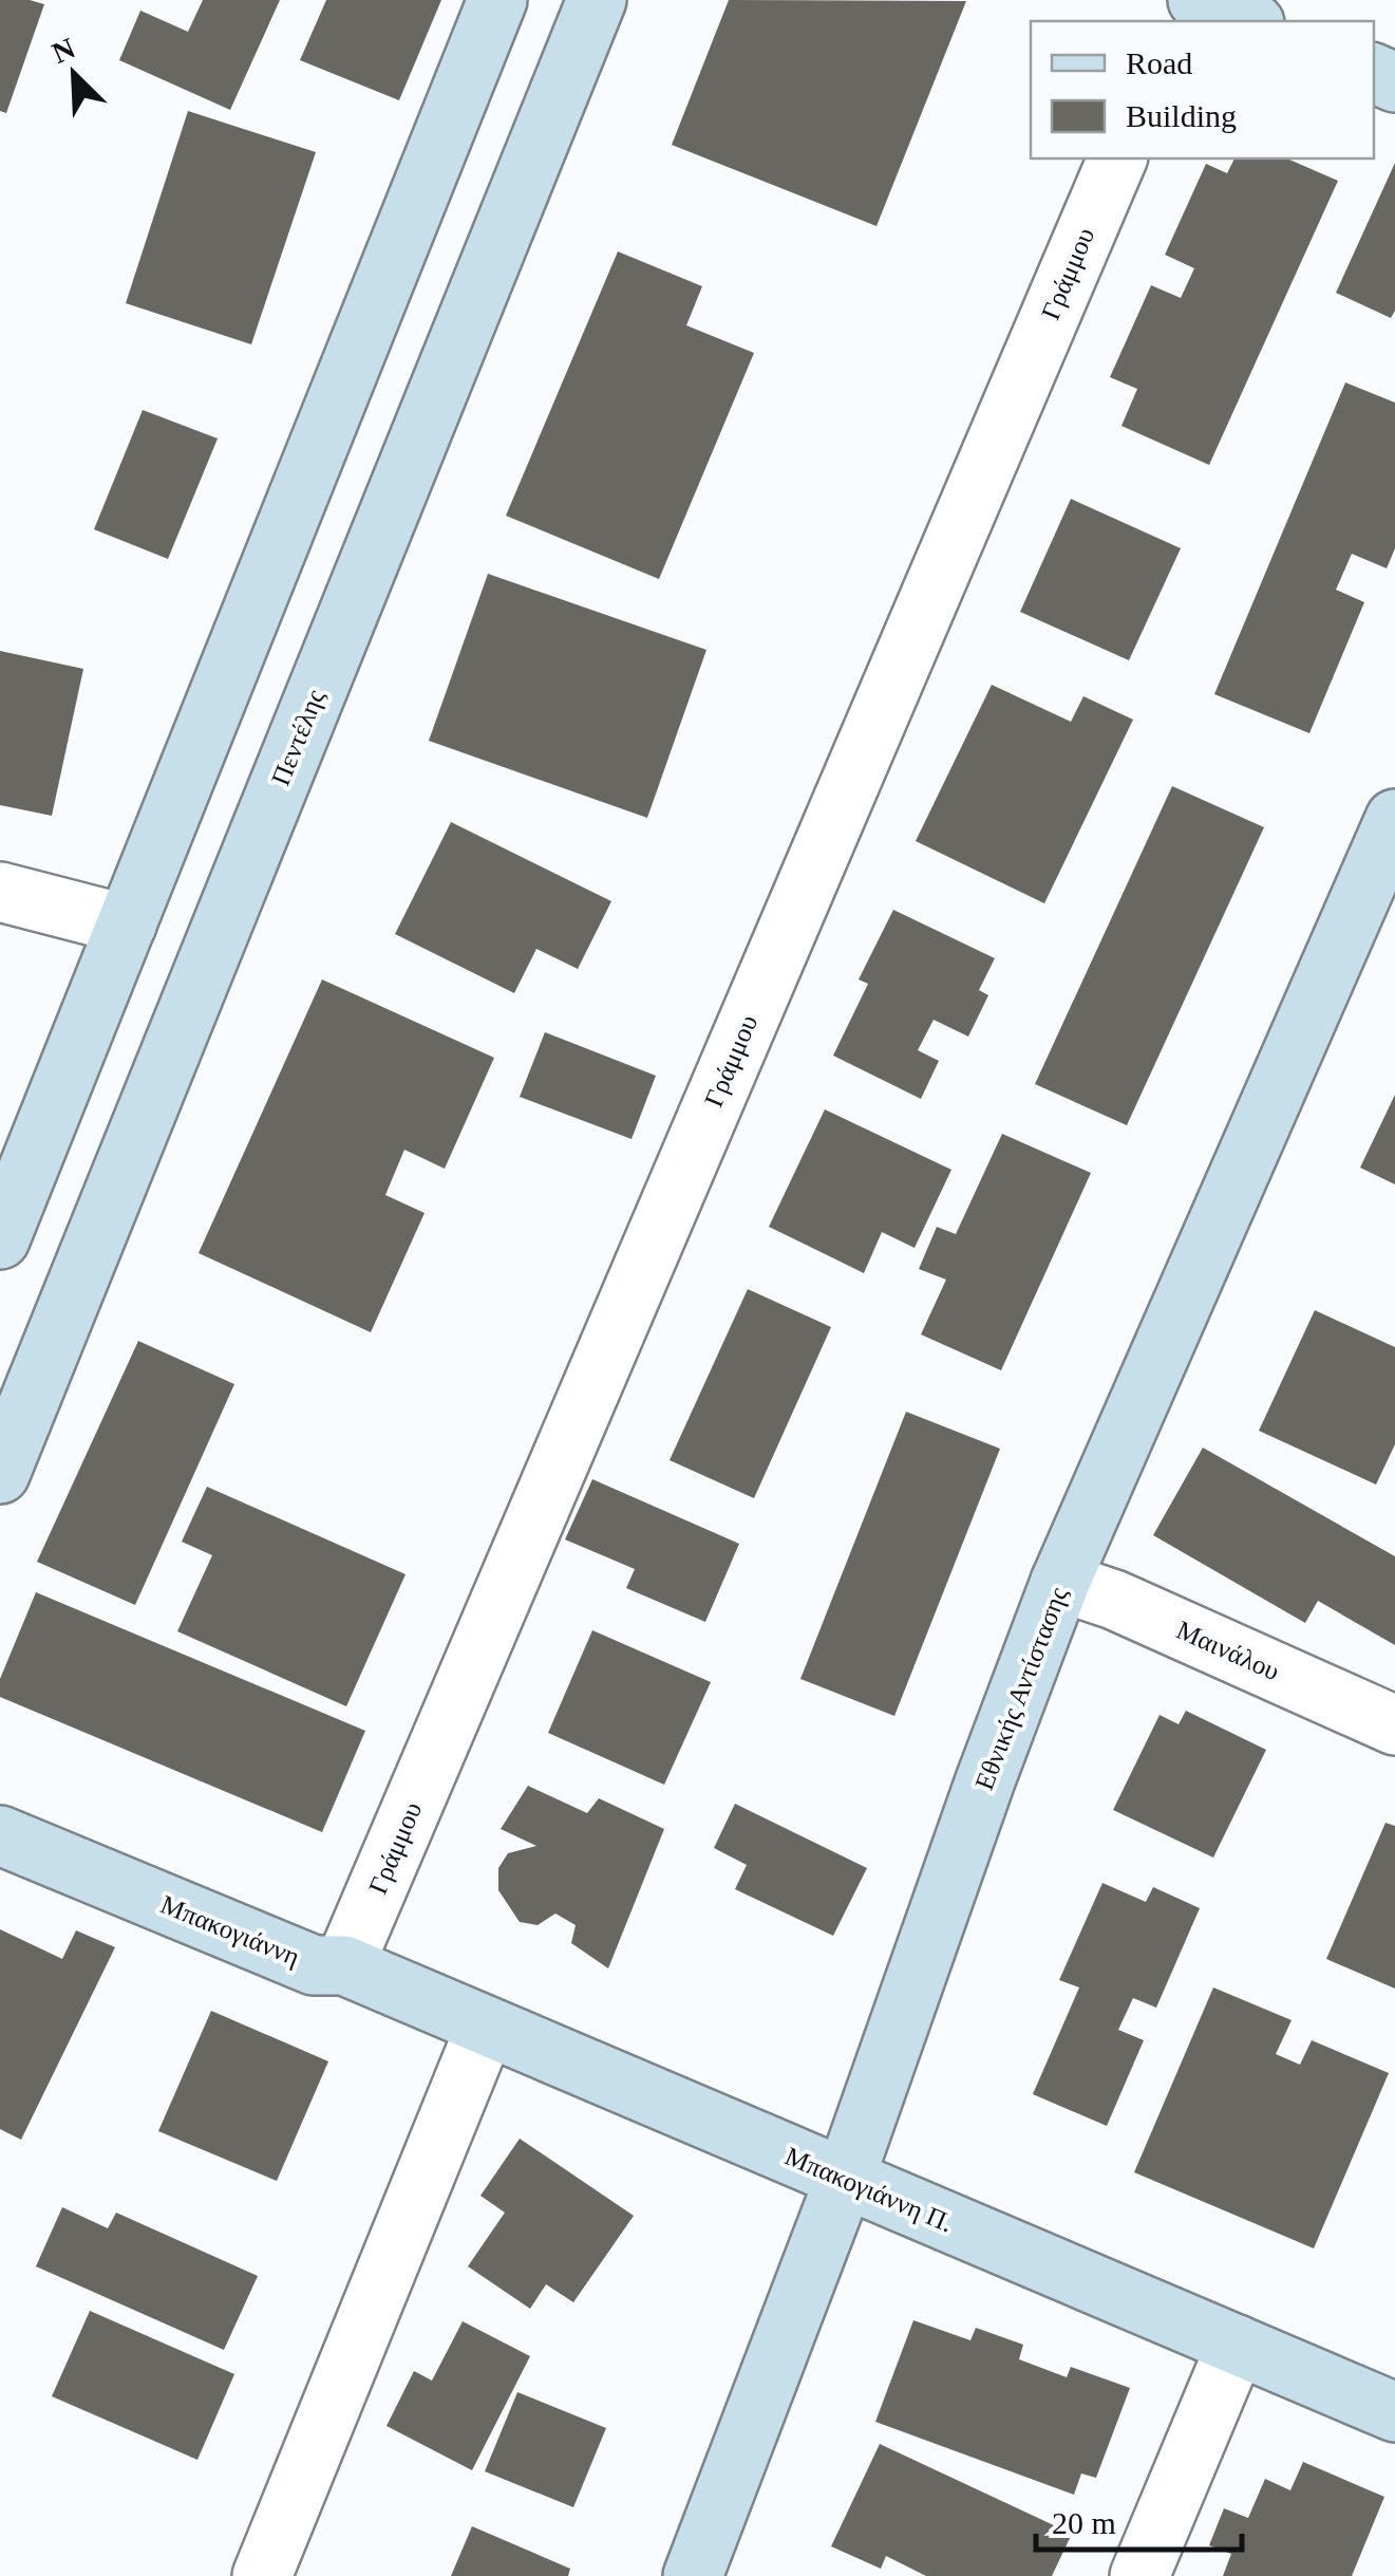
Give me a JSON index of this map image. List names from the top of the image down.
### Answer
{
  "streets": {
    "street": [
      "Γράμμου",
      "Πεντέλης",
      "Μαινάλου",
      "Εθνικής Αντίστασης",
      "Μπακογιάννη",
      "Μπακογιάννη Π."
    ]
  },
  "crossings": [
    ["Γράμμου", "Μπακογιάννη"],
    ["Γράμμου", "Μπακογιάννη Π."],
    ["Μαινάλου", "Εθνικής Αντίστασης"],
    ["Εθνικής Αντίστασης", "Μπακογιάννη Π."],
    ["Μπακογιάννη", "Μπακογιάννη Π."]
  ],
  "legend": ["Road", "Building"],
  "scale_bar": "20 m",
  "north": "top left"
}
